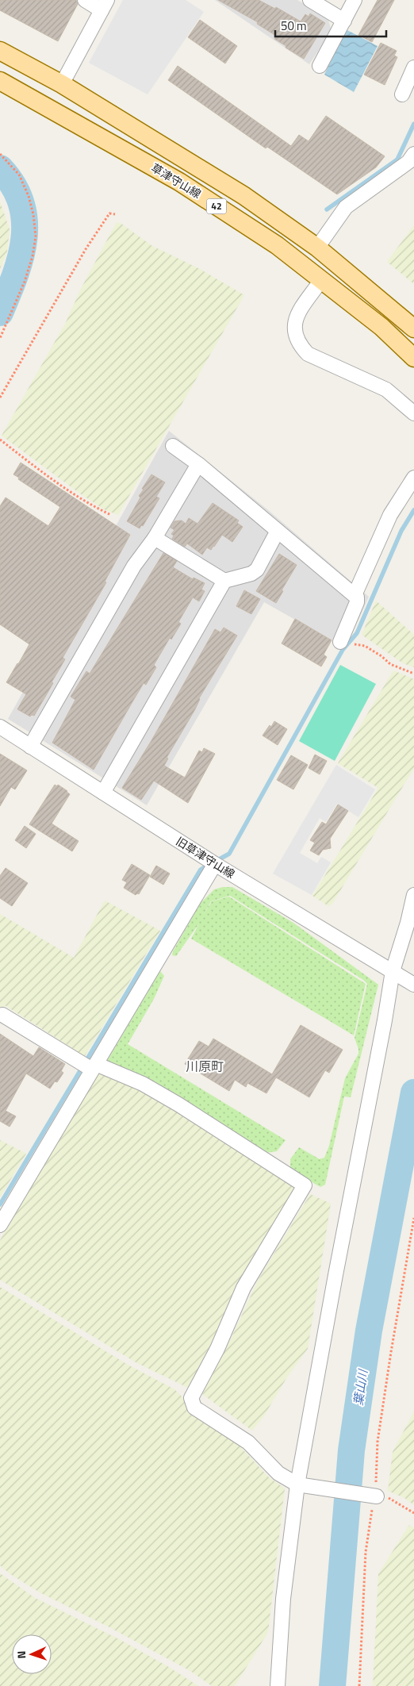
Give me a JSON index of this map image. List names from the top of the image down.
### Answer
{
  "streets": {
    "main road": ["草津守山線", "42"],
    "street": ["旧草津守山線"]
  },
  "districts": ["川原町"],
  "water": ["葉山川"],
  "scale_bar": "50 m",
  "north": "left"
}
